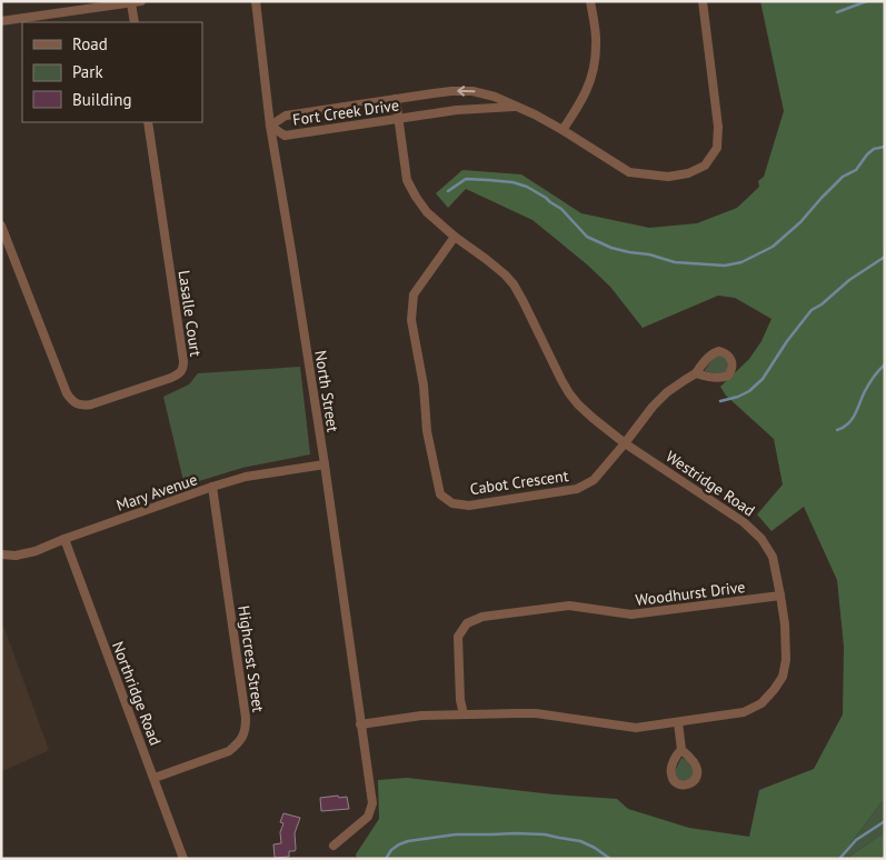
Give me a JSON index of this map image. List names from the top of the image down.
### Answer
{
  "streets": {
    "street": [
      "Fort Creek Drive",
      "Lasalle Court",
      "North Street",
      "Cabot Crescent",
      "Westridge Road",
      "Mary Avenue",
      "Woodhurst Drive",
      "Highcrest Street",
      "Northridge Road"
    ]
  },
  "crossings": [
    ["Fort Creek Drive", "North Street"],
    ["Fort Creek Drive", "Westridge Road"],
    ["North Street", "Westridge Road"],
    ["North Street", "Mary Avenue"],
    ["Cabot Crescent", "Westridge Road"],
    ["Westridge Road", "Woodhurst Drive"],
    ["Mary Avenue", "Highcrest Street"],
    ["Mary Avenue", "Northridge Road"],
    ["Highcrest Street", "Northridge Road"]
  ],
  "legend": ["Road", "Park", "Building"]
}
